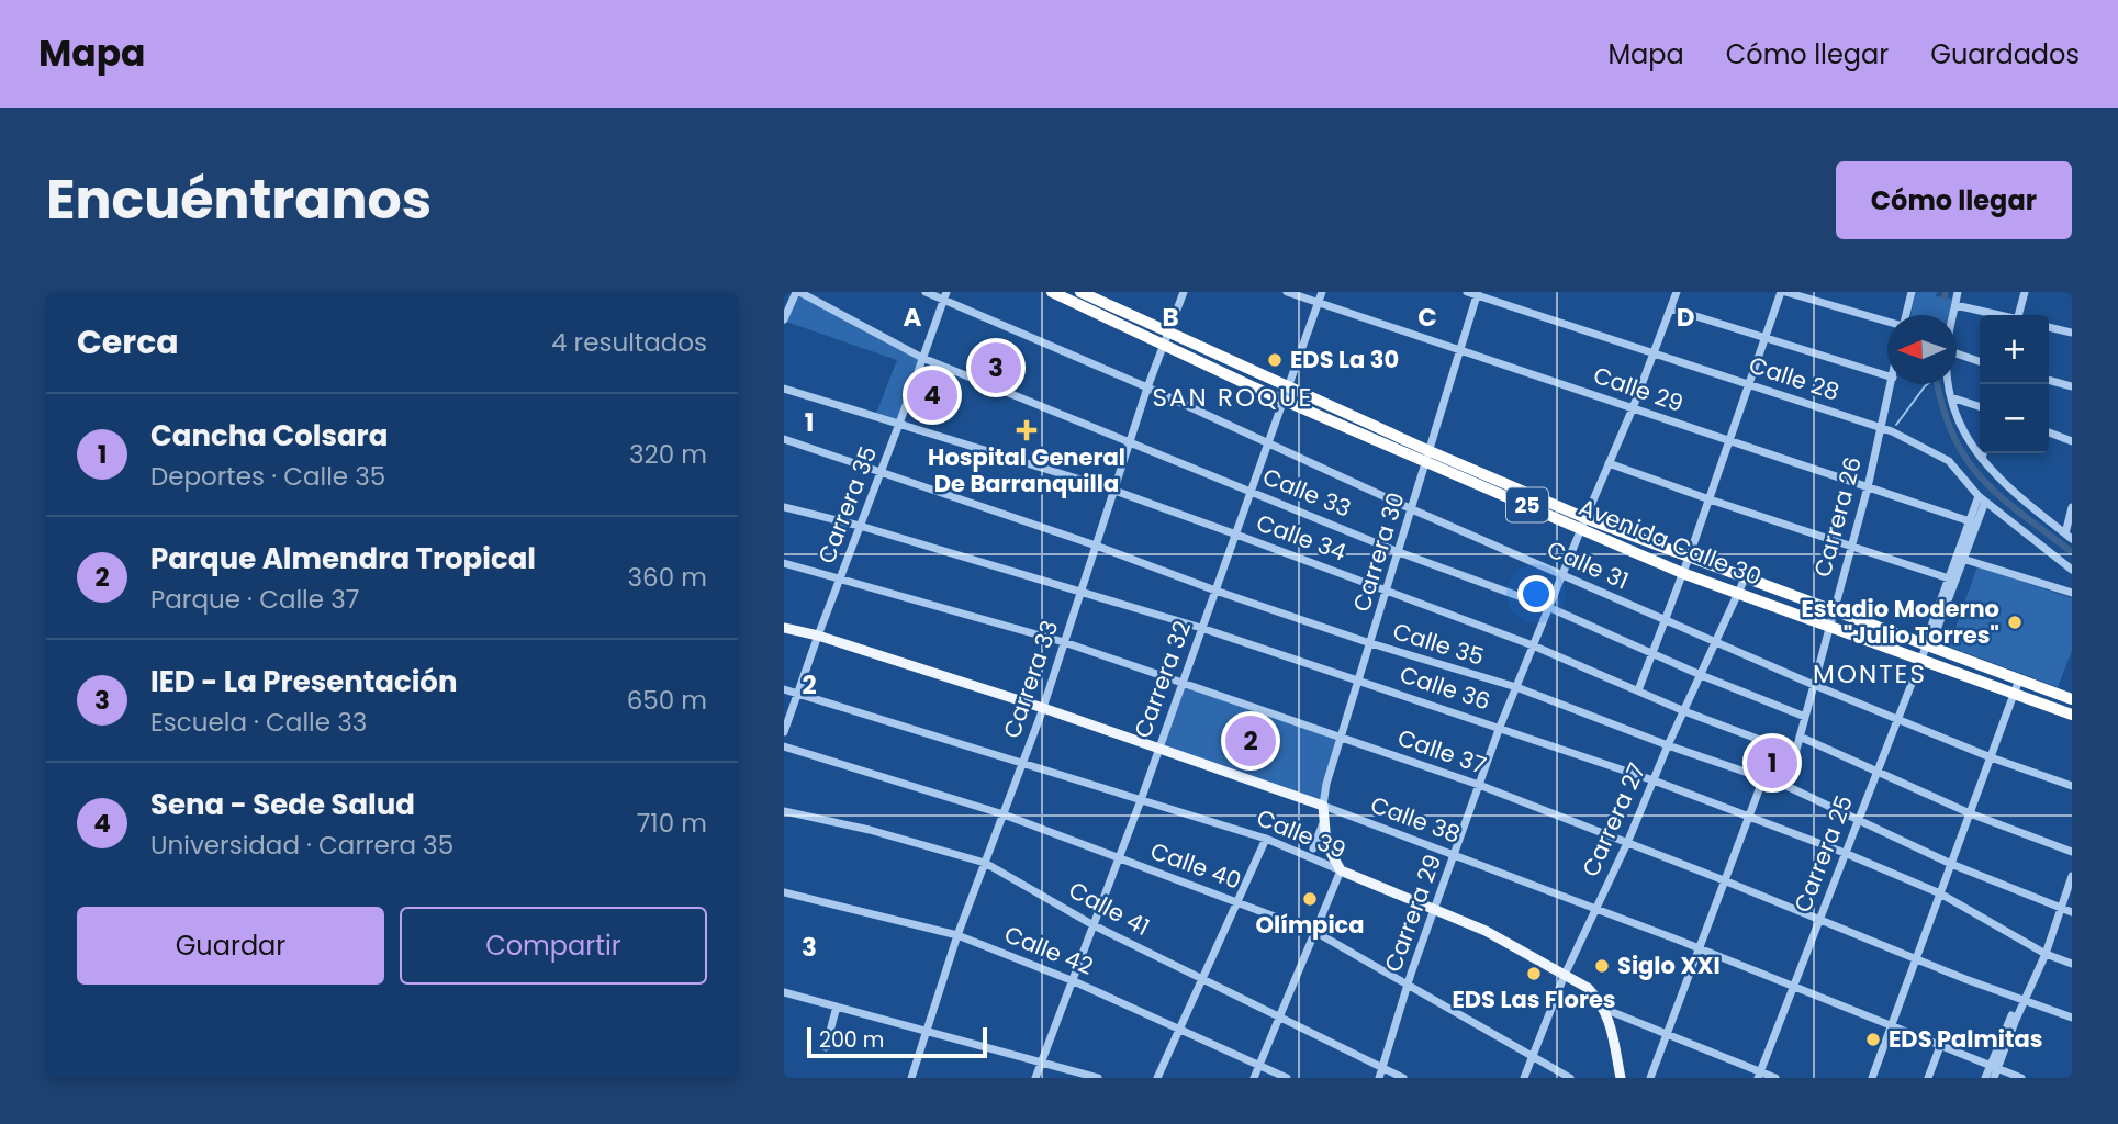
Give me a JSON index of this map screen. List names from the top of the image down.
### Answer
{
  "streets": {
    "highway": ["25", "Avenida Calle 30"],
    "main road": ["Carrera 30", "Calle 38", "Calle 39"],
    "street": [
      "Calle 28",
      "Calle 29",
      "Calle 33",
      "Carrera 35",
      "Carrera 26",
      "Calle 34",
      "Calle 31",
      "Calle 35",
      "Carrera 33",
      "Carrera 32",
      "Calle 36",
      "Calle 37",
      "Carrera 27",
      "Carrera 25",
      "Calle 40",
      "Calle 41",
      "Carrera 29",
      "Calle 42"
    ]
  },
  "crossings": [
    ["Calle 28", "Carrera 26"],
    ["Calle 28", "Carrera 30"],
    ["Calle 28", "Carrera 25"],
    ["Calle 28", "Carrera 29"],
    ["Calle 29", "Carrera 26"],
    ["Calle 29", "Carrera 30"],
    ["Calle 29", "Carrera 32"],
    ["Calle 29", "Carrera 25"],
    ["Calle 29", "Carrera 29"],
    ["Calle 33", "Carrera 35"],
    ["Calle 33", "Carrera 26"],
    ["Calle 33", "Carrera 30"],
    ["Calle 33", "Carrera 33"],
    ["Calle 33", "Carrera 32"],
    ["Calle 33", "Carrera 27"],
    ["Calle 33", "Carrera 29"],
    ["Carrera 35", "Calle 34"],
    ["Carrera 35", "Calle 31"],
    ["Carrera 35", "Calle 35"],
    ["Carrera 35", "Calle 36"],
    ["Carrera 35", "Calle 37"],
    ["Carrera 35", "Calle 38"],
    ["Carrera 35", "Calle 39"],
    ["Carrera 26", "Calle 34"],
    ["Carrera 26", "Avenida Calle 30"],
    ["Carrera 26", "Calle 31"],
    ["Carrera 26", "Calle 35"],
    ["Calle 34", "Carrera 30"],
    ["Calle 34", "Carrera 33"],
    ["Calle 34", "Carrera 32"],
    ["Calle 34", "Carrera 27"],
    ["Calle 34", "Carrera 29"],
    ["Avenida Calle 30", "Carrera 30"],
    ["Avenida Calle 30", "Carrera 33"],
    ["Avenida Calle 30", "Carrera 32"],
    ["Avenida Calle 30", "Carrera 27"],
    ["Avenida Calle 30", "Carrera 25"],
    ["Avenida Calle 30", "Carrera 29"],
    ["Carrera 30", "Calle 31"],
    ["Carrera 30", "Calle 35"],
    ["Carrera 30", "Calle 36"],
    ["Carrera 30", "Calle 37"],
    ["Carrera 30", "Calle 38"],
    ["Carrera 30", "Calle 39"],
    ["Calle 31", "Carrera 33"],
    ["Calle 31", "Carrera 32"],
    ["Calle 31", "Carrera 27"],
    ["Calle 31", "Carrera 25"],
    ["Calle 31", "Carrera 29"],
    ["Calle 35", "Carrera 33"],
    ["Calle 35", "Carrera 32"],
    ["Calle 35", "Carrera 27"],
    ["Calle 35", "Carrera 25"],
    ["Calle 35", "Carrera 29"],
    ["Carrera 33", "Calle 36"],
    ["Carrera 33", "Calle 37"],
    ["Carrera 33", "Calle 38"],
    ["Carrera 33", "Calle 39"],
    ["Carrera 33", "Calle 40"],
    ["Carrera 33", "Calle 41"],
    ["Carrera 33", "Calle 42"],
    ["Carrera 32", "Calle 36"],
    ["Carrera 32", "Calle 37"],
    ["Carrera 32", "Calle 38"],
    ["Carrera 32", "Calle 39"],
    ["Carrera 32", "Calle 40"],
    ["Carrera 32", "Calle 41"],
    ["Carrera 32", "Calle 42"],
    ["Calle 36", "Carrera 27"],
    ["Calle 36", "Carrera 25"],
    ["Calle 36", "Carrera 29"],
    ["Calle 37", "Carrera 27"],
    ["Calle 37", "Carrera 25"],
    ["Calle 37", "Carrera 29"],
    ["Calle 38", "Carrera 27"],
    ["Calle 38", "Carrera 25"],
    ["Calle 38", "Carrera 29"],
    ["Carrera 27", "Calle 39"],
    ["Carrera 27", "Calle 40"],
    ["Calle 39", "Carrera 25"],
    ["Calle 39", "Carrera 29"],
    ["Calle 40", "Carrera 29"],
    ["Calle 41", "Carrera 29"]
  ],
  "districts": ["SAN ROQUE", "MONTES"],
  "places": {
    "other": [
      "EDS La 30",
      "Estadio Moderno \"Julio Torres\"",
      "Olímpica",
      "Siglo XXI",
      "EDS Las Flores",
      "EDS Palmitas"
    ],
    "health": ["Hospital General De Barranquilla"]
  },
  "scale_bar": "200 m",
  "north": "left",
  "page": {
    "header": "Mapa",
    "nav": ["Mapa", "Cómo llegar", "Guardados"],
    "title": "Encuéntranos",
    "buttons": [
      "Cómo llegar",
      ["Guardar", "Compartir"]
    ],
    "heading": ["Cerca", "4 resultados"],
    "map_buttons": ["+", "−"],
    "pins": [
      "3",
      "4",
      "2",
      "1"
    ],
    "list": [
      {
        "mark": "1",
        "name": "Cancha Colsara",
        "note": "Deportes · Calle 35",
        "value": "320 m"
      },
      {
        "mark": "2",
        "name": "Parque Almendra Tropical",
        "note": "Parque · Calle 37",
        "value": "360 m"
      },
      {
        "mark": "3",
        "name": "IED - La Presentación",
        "note": "Escuela · Calle 33",
        "value": "650 m"
      },
      {
        "mark": "4",
        "name": "Sena - Sede Salud",
        "note": "Universidad · Carrera 35",
        "value": "710 m"
      }
    ],
    "scale": "200 m"
  },
  "grid": {
    "columns": [
      "A",
      "B",
      "C",
      "D"
    ],
    "rows": ["1", "2", "3"]
  }
}
